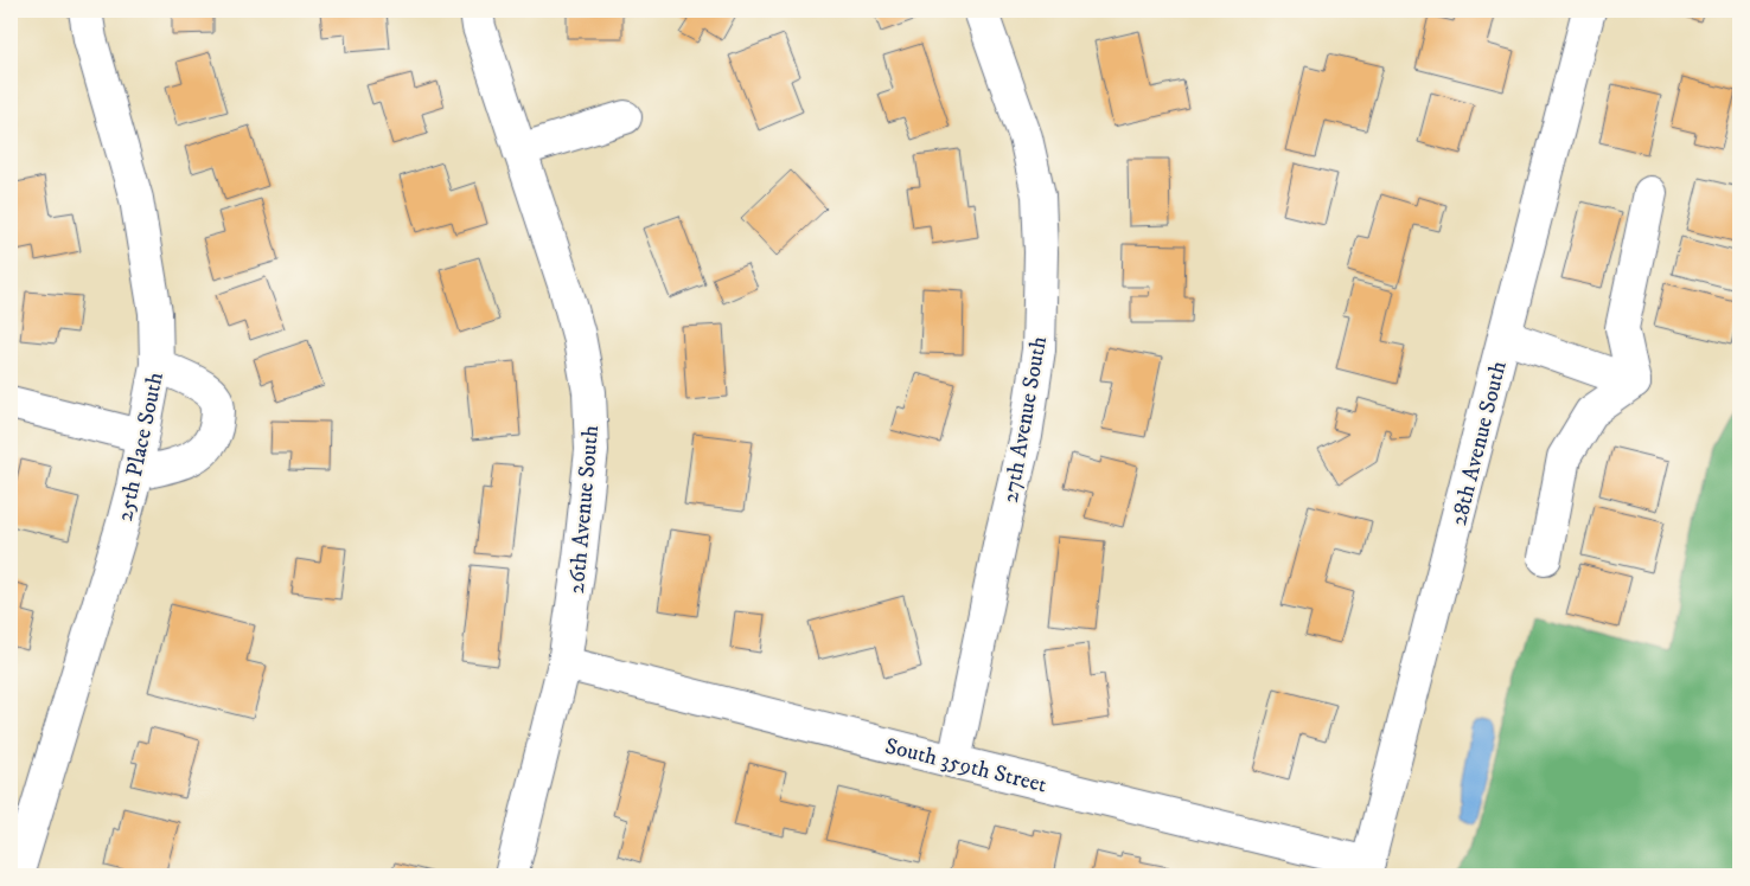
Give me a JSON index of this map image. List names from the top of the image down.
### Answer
{
  "streets": {
    "street": [
      "27th Avenue South",
      "28th Avenue South",
      "25th Place South",
      "26th Avenue South",
      "South 359th Street"
    ]
  },
  "crossings": [
    ["27th Avenue South", "South 359th Street"],
    ["28th Avenue South", "South 359th Street"],
    ["26th Avenue South", "South 359th Street"]
  ]
}
